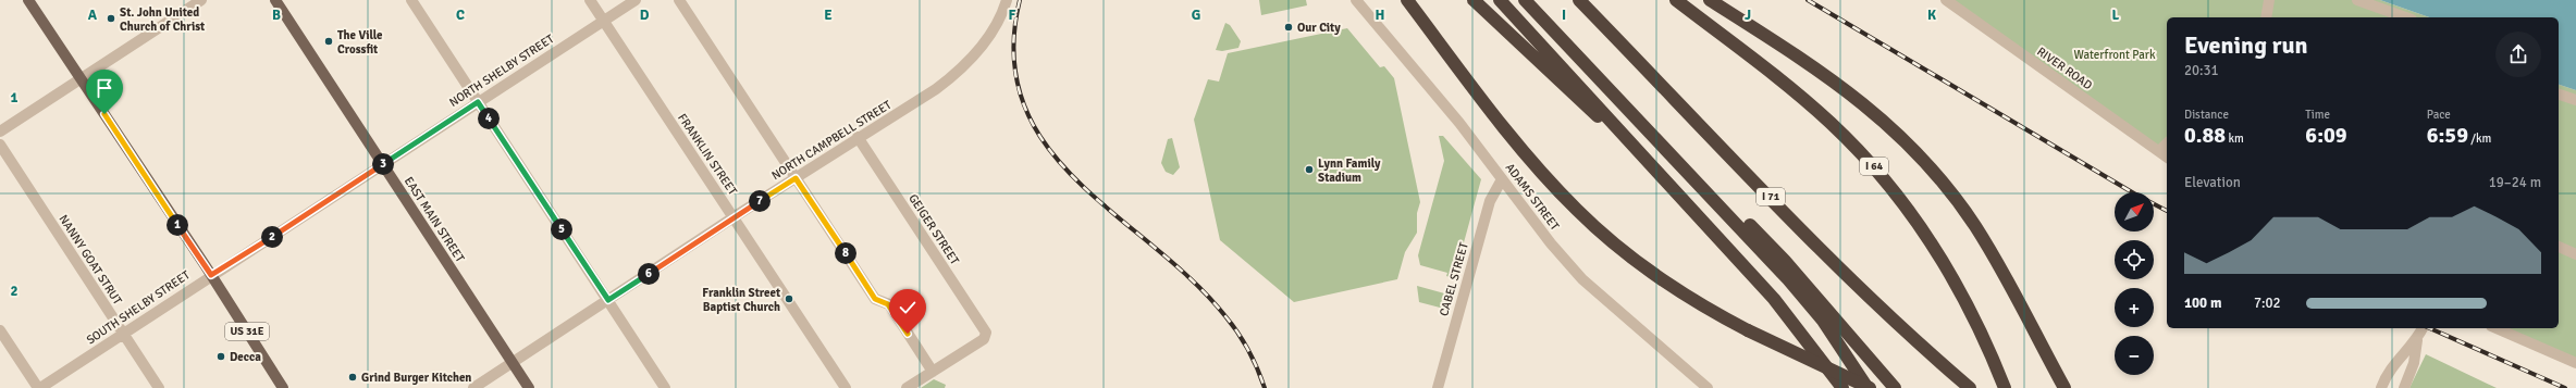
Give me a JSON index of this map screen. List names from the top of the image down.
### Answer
{
  "streets": {
    "highway": ["I 64", "I 71"],
    "main road": ["EAST MAIN STREET", "US 31E"],
    "street": [
      "RIVER ROAD",
      "NORTH SHELBY STREET",
      "NORTH CAMPBELL STREET",
      "FRANKLIN STREET",
      "ADAMS STREET",
      "GEIGER STREET",
      "NANNY GOAT STRUT",
      "CABEL STREET",
      "SOUTH SHELBY STREET"
    ]
  },
  "crossings": [
    ["NORTH SHELBY STREET", "FRANKLIN STREET"],
    ["NORTH SHELBY STREET", "EAST MAIN STREET"],
    ["NORTH SHELBY STREET", "SOUTH SHELBY STREET"],
    ["NORTH CAMPBELL STREET", "FRANKLIN STREET"],
    ["NORTH CAMPBELL STREET", "EAST MAIN STREET"],
    ["NORTH CAMPBELL STREET", "GEIGER STREET"],
    ["ADAMS STREET", "CABEL STREET"],
    ["EAST MAIN STREET", "SOUTH SHELBY STREET"],
    ["NANNY GOAT STRUT", "SOUTH SHELBY STREET"],
    ["SOUTH SHELBY STREET", "US 31E"]
  ],
  "parks": ["Waterfront Park"],
  "places": [
    "St. John United Church of Christ",
    "Our City",
    "The Ville Crossfit",
    "Lynn Family Stadium",
    "Franklin Street Baptist Church",
    "Decca",
    "Grind Burger Kitchen"
  ],
  "north": "top right",
  "page": {
    "heading": ["Evening run", "20:31"],
    "stats": [
      ["Distance", "0.88 km"],
      ["Time", "6:09"],
      ["Pace", "6:59 /km"]
    ],
    "pins": [
      "4",
      "3",
      "7",
      "1",
      "5",
      "2",
      "8",
      "6"
    ],
    "chart": ["Elevation", "19–24 m"],
    "map_buttons": ["+", "−"],
    "list": [
      {
        "name": "100 m",
        "note": "7:02"
      }
    ]
  },
  "grid": {
    "columns": [
      "A",
      "B",
      "C",
      "D",
      "E",
      "F",
      "G",
      "H",
      "I",
      "J",
      "K",
      "L"
    ],
    "rows": ["1", "2"]
  }
}
